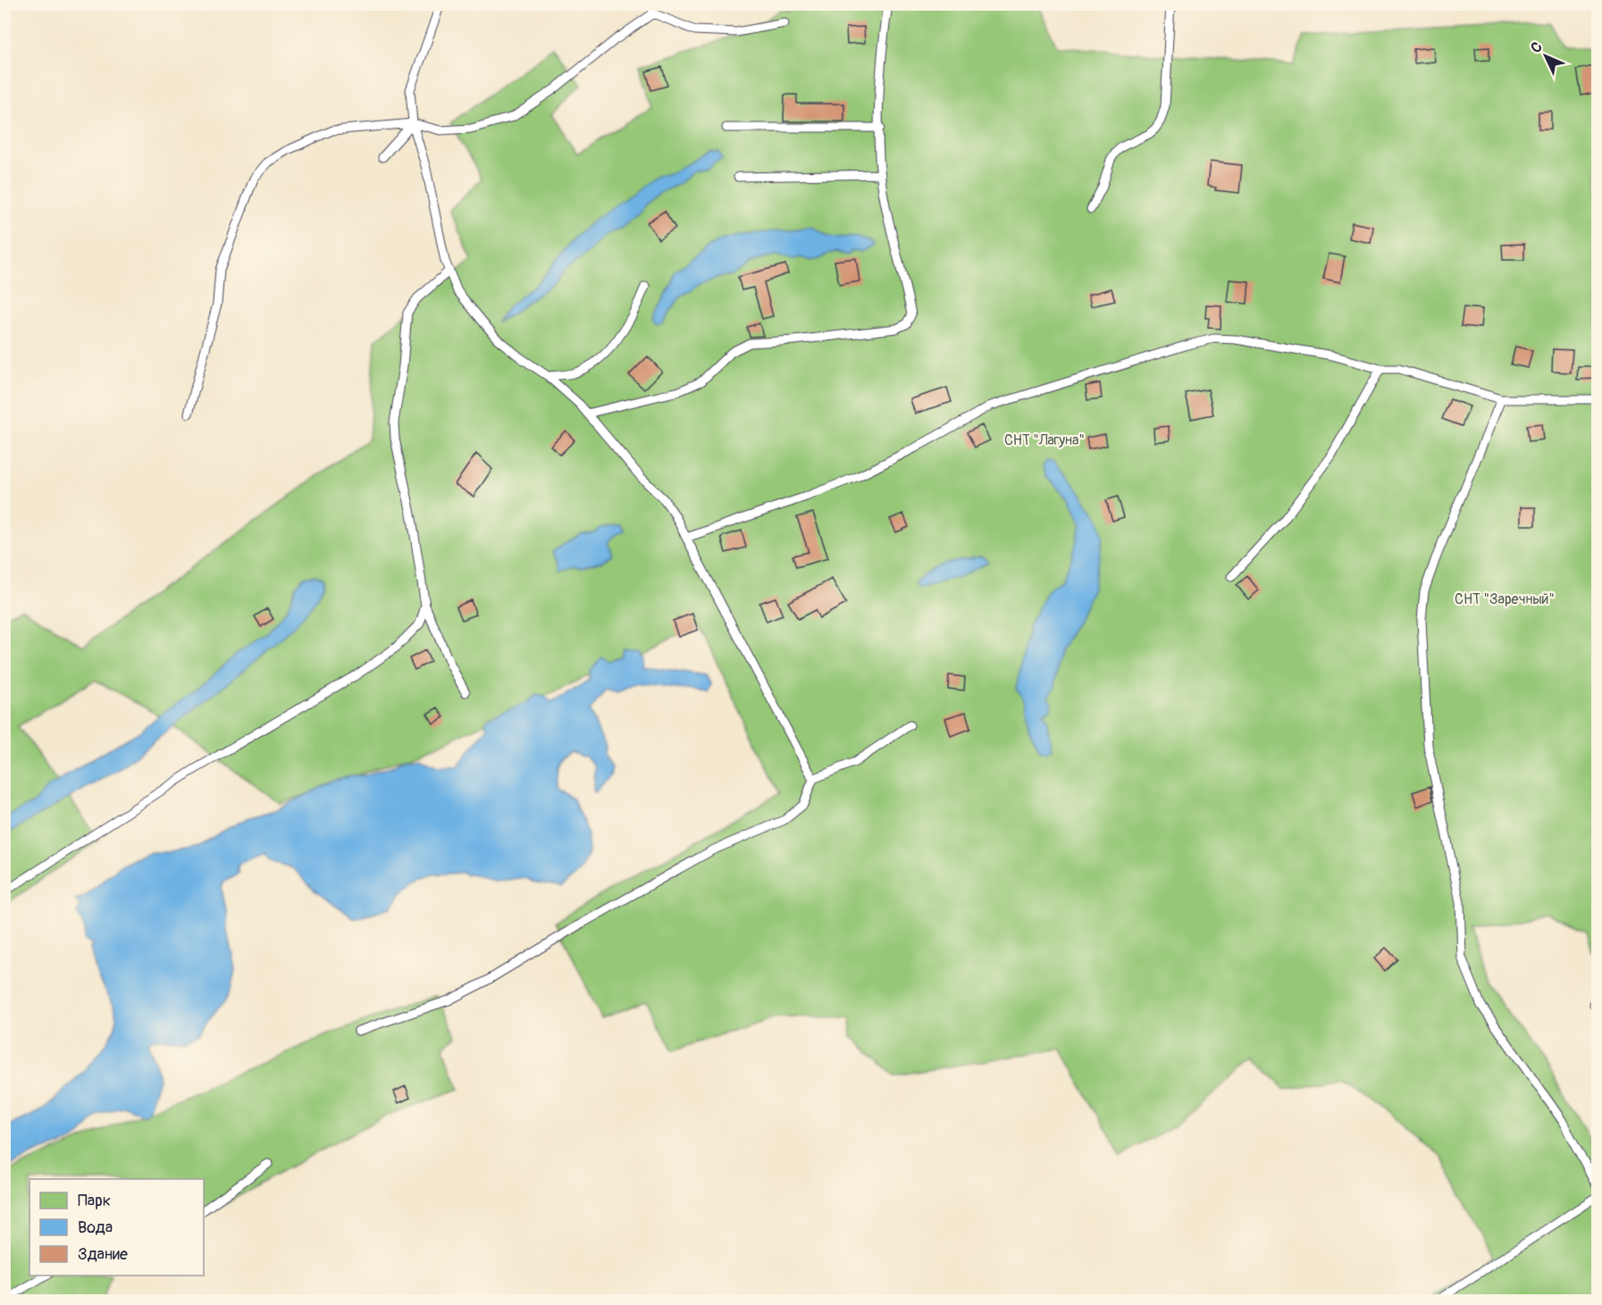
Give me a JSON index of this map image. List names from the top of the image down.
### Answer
{
  "parks": ["СНТ \"Лагуна\"", "СНТ \"Заречный\""],
  "legend": ["Парк", "Вода", "Здание"],
  "north": "top left"
}
